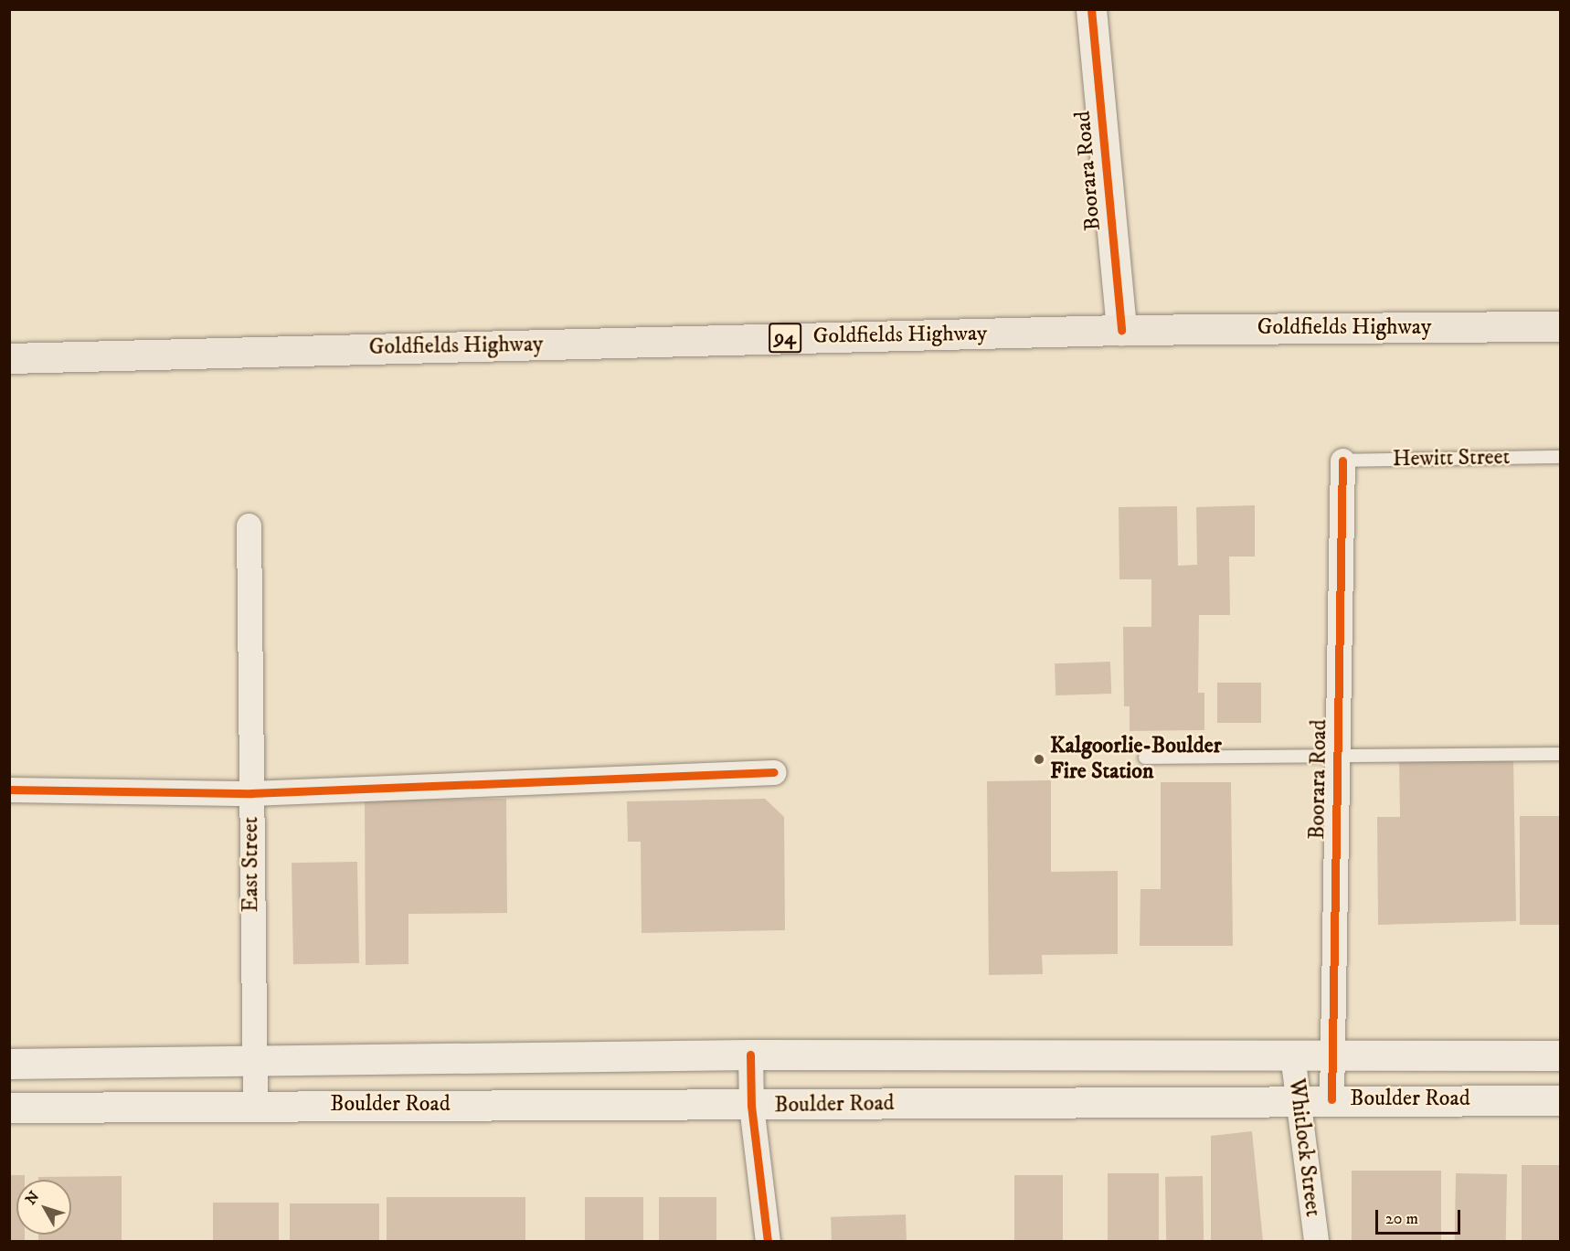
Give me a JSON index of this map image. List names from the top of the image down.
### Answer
{
  "streets": {
    "highway": ["Goldfields Highway", "94"],
    "main road": ["Boorara Road", "Boulder Road"],
    "street": ["East Street", "Whitlock Street"],
    "lane": ["Hewitt Street"]
  },
  "crossings": [
    ["Boorara Road", "Goldfields Highway"],
    ["Boorara Road", "Hewitt Street"],
    ["Boorara Road", "Boulder Road"],
    ["East Street", "Boulder Road"],
    ["Boulder Road", "Whitlock Street"]
  ],
  "places": ["Kalgoorlie-Boulder Fire Station"],
  "scale_bar": "20 m",
  "north": "top left"
}
